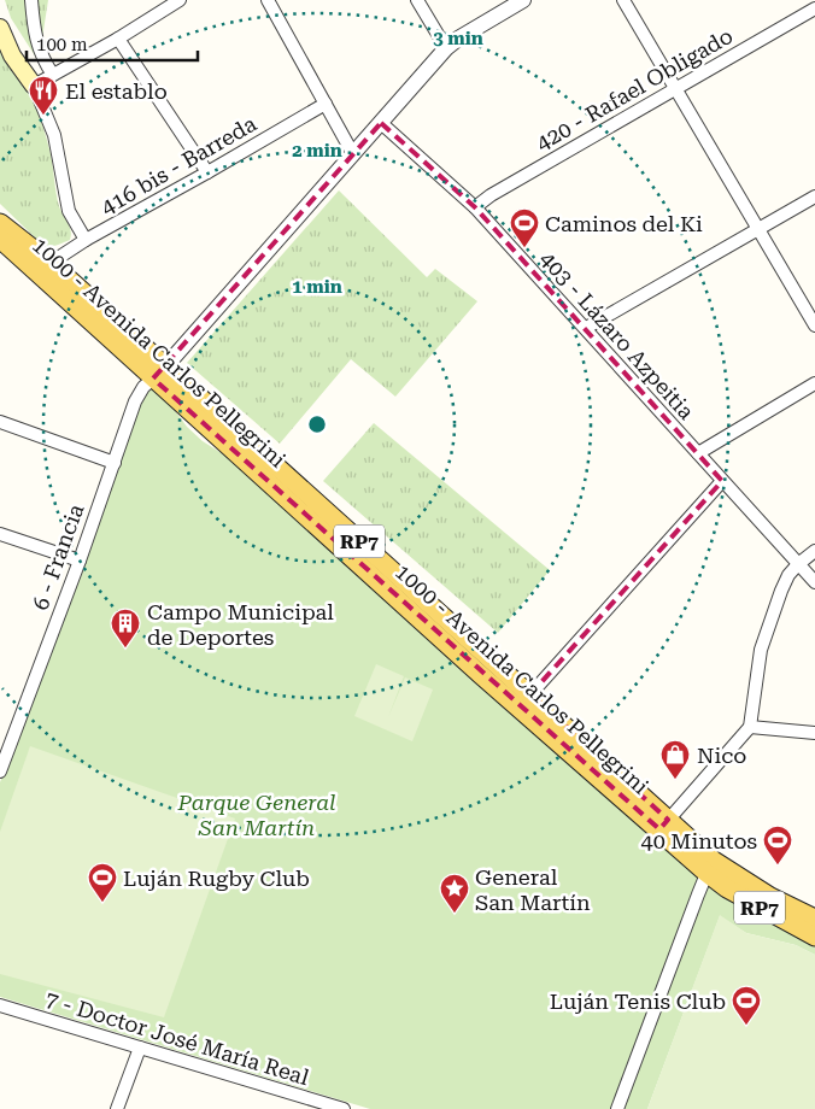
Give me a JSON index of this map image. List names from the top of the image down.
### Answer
{
  "streets": {
    "main road": ["1000 - Avenida Carlos Pellegrini", "RP7"],
    "street": [
      "420 - Rafael Obligado",
      "416 bis - Barreda",
      "403 - Lázaro Azpeitia",
      "6 - Francia",
      "7 - Doctor José María Real"
    ]
  },
  "crossings": [
    ["420 - Rafael Obligado", "403 - Lázaro Azpeitia"],
    ["416 bis - Barreda", "1000 - Avenida Carlos Pellegrini"],
    ["1000 - Avenida Carlos Pellegrini", "6 - Francia"]
  ],
  "parks": ["Parque General San Martín"],
  "places": {
    "restaurant": ["El establo"],
    "sports": [
      "Caminos del Ki",
      "40 Minutos",
      "Luján Rugby Club",
      "Luján Tenis Club"
    ],
    "building": ["Campo Municipal de Deportes"],
    "shop": ["Nico"],
    "place": ["General San Martín"]
  },
  "scale_bar": "100 m",
  "rings": ["3 min", "2 min", "1 min"]
}
